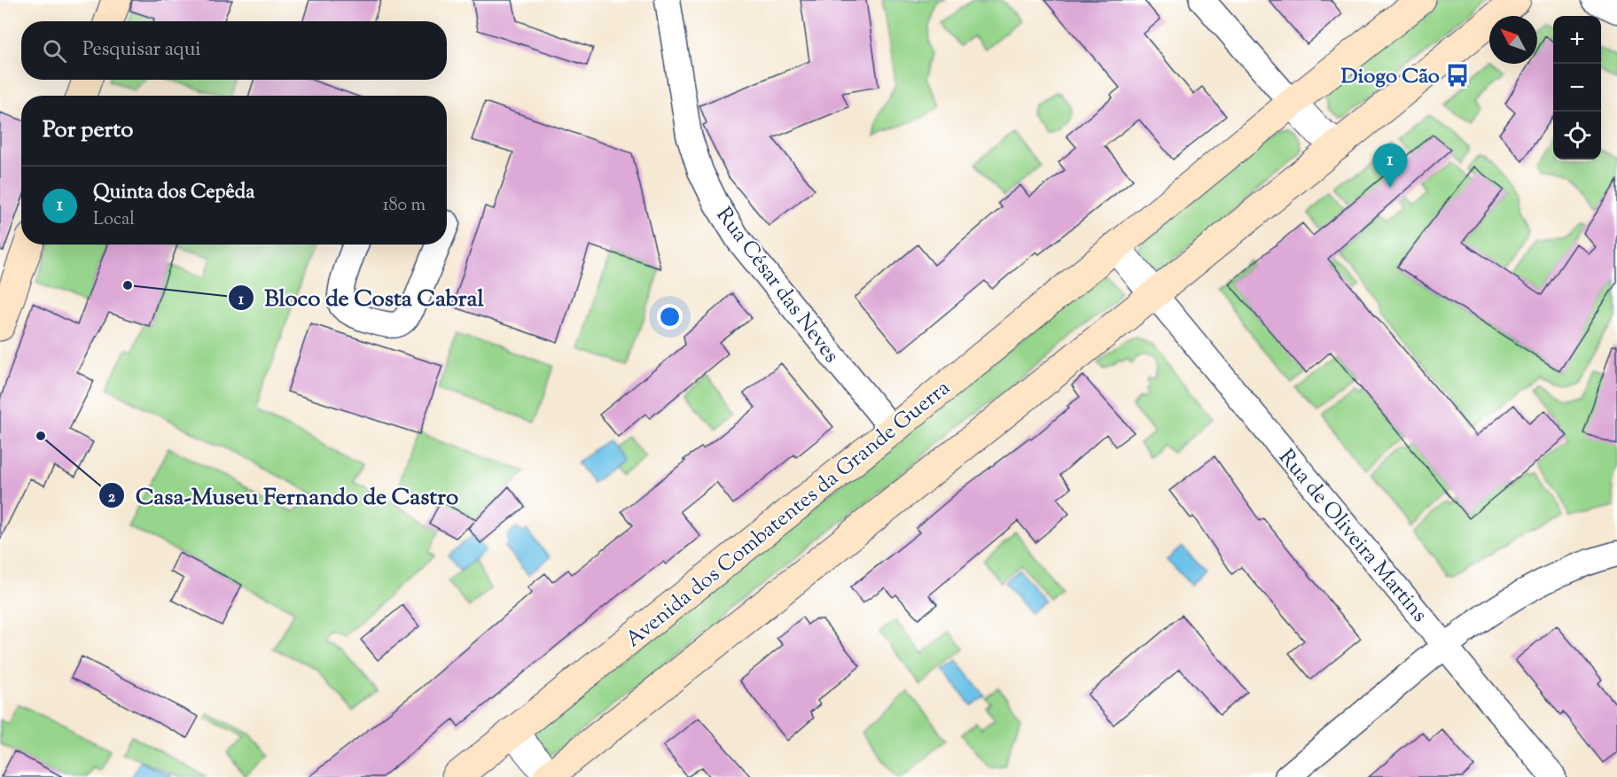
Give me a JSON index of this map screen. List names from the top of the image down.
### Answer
{
  "streets": {
    "main road": ["Avenida dos Combatentes da Grande Guerra"],
    "street": ["Rua César das Neves", "Rua de Oliveira Martins"]
  },
  "crossings": [
    ["Rua César das Neves", "Avenida dos Combatentes da Grande Guerra"]
  ],
  "places": {
    "bus stop": ["Diogo Cão"],
    "other": ["Bloco de Costa Cabral", "Casa-Museu Fernando de Castro"]
  },
  "north": "top left",
  "page": {
    "map_buttons": ["+", "−"],
    "search": "Pesquisar aqui",
    "heading": "Por perto",
    "pins": "1",
    "list": [
      {
        "mark": "1",
        "name": "Quinta dos Cepêda",
        "note": "Local",
        "value": "180 m"
      }
    ]
  }
}
